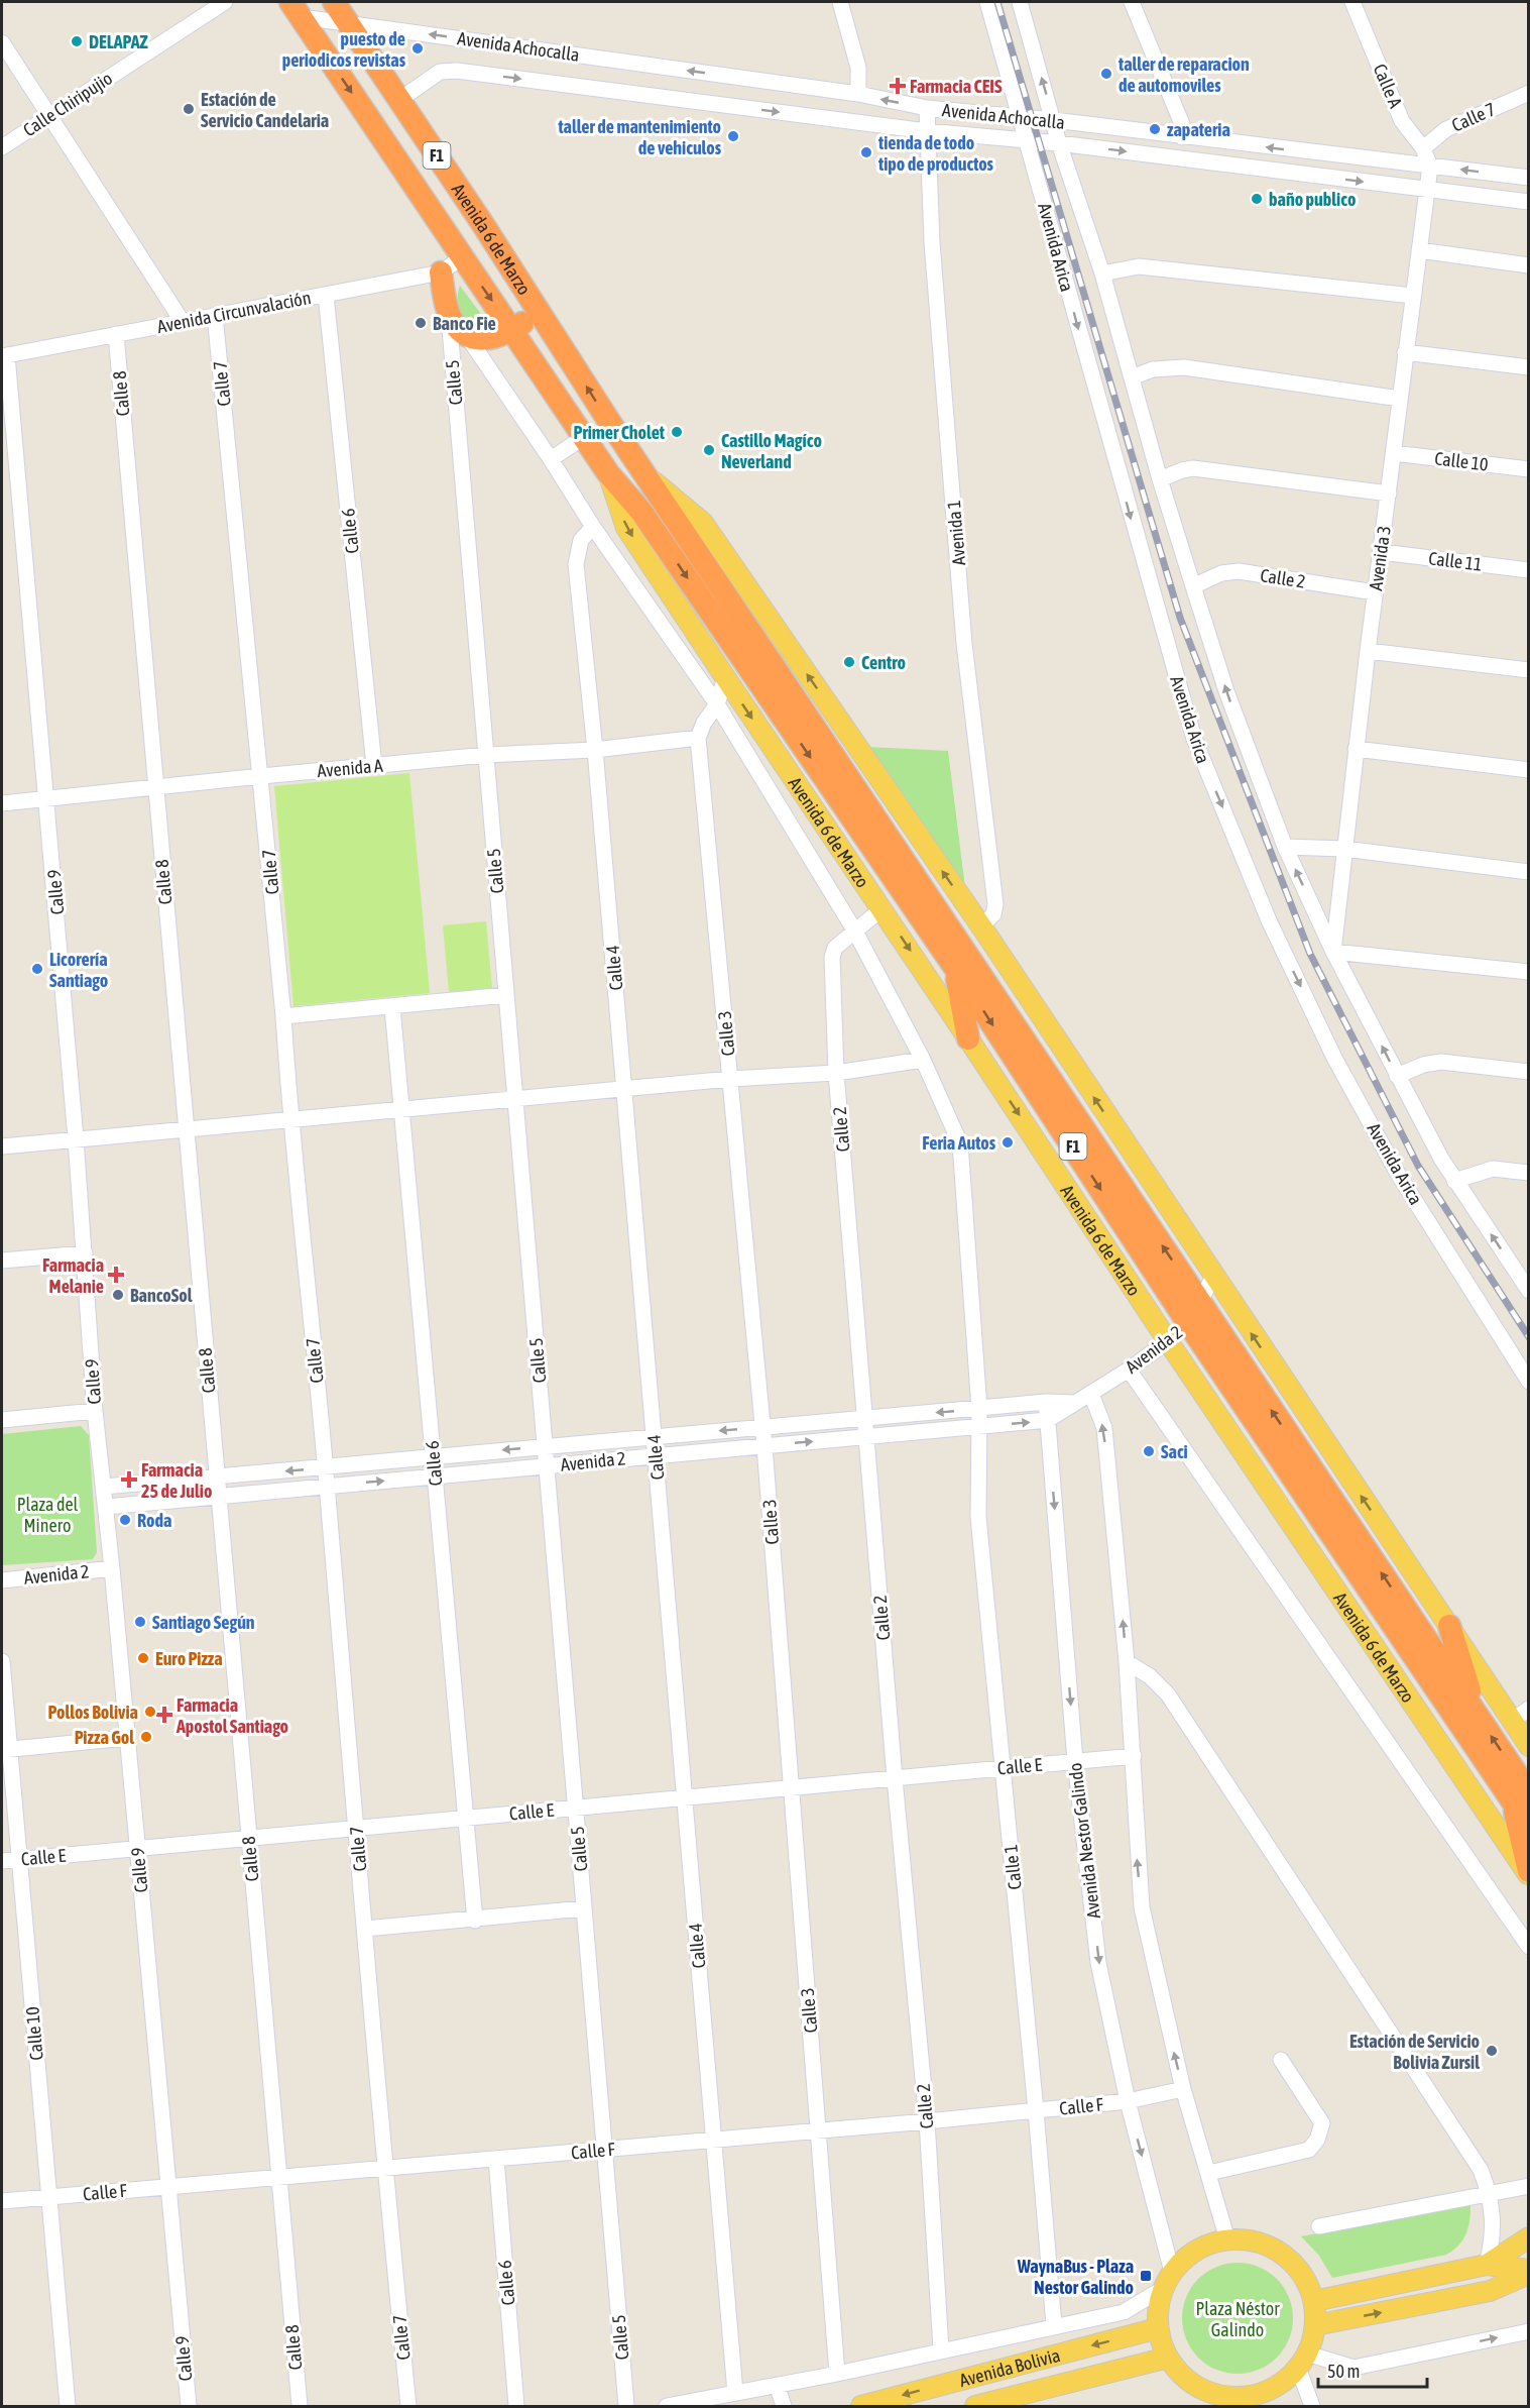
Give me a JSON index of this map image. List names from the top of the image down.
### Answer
{
  "streets": {
    "highway": ["F1", "Avenida 6 de Marzo"],
    "main road": ["Avenida Bolivia"],
    "street": [
      "Avenida Achocalla",
      "Calle A",
      "Calle Chiripujio",
      "Calle 7",
      "Avenida Arica",
      "Avenida Circunvalación",
      "Calle 5",
      "Calle 8",
      "Calle 10",
      "Calle 6",
      "Avenida 1",
      "Avenida 3",
      "Calle 11",
      "Calle 2",
      "Avenida A",
      "Calle 9",
      "Calle 4",
      "Calle 3",
      "Avenida 2",
      "Calle E",
      "Avenida Nestor Galindo",
      "Calle 1",
      "Calle F"
    ]
  },
  "crossings": [
    ["Avenida Achocalla", "Calle A"],
    ["Avenida Achocalla", "Avenida 6 de Marzo"],
    ["Avenida Achocalla", "Avenida Arica"],
    ["Avenida Achocalla", "Avenida 1"],
    ["Avenida Achocalla", "Avenida 3"],
    ["Calle A", "Calle 7"],
    ["Calle A", "Avenida 3"],
    ["Calle 7", "Avenida Circunvalación"],
    ["Calle 7", "Avenida A"],
    ["Calle 7", "Avenida 2"],
    ["Calle 7", "Calle E"],
    ["Calle 7", "Calle F"],
    ["Avenida 6 de Marzo", "Avenida Circunvalación"],
    ["Avenida 6 de Marzo", "Avenida 1"],
    ["Avenida 6 de Marzo", "Calle 2"],
    ["Avenida 6 de Marzo", "Avenida 2"],
    ["Avenida Arica", "Avenida 3"],
    ["Avenida Arica", "Calle 2"],
    ["Avenida Circunvalación", "Calle 8"],
    ["Avenida Circunvalación", "Calle 6"],
    ["Avenida Circunvalación", "Calle 9"],
    ["Calle 5", "Avenida A"],
    ["Calle 5", "Avenida 2"],
    ["Calle 5", "Calle E"],
    ["Calle 5", "Calle F"],
    ["Calle 8", "Avenida A"],
    ["Calle 8", "Avenida 2"],
    ["Calle 8", "Calle E"],
    ["Calle 8", "Calle F"],
    ["Calle 10", "Avenida 3"],
    ["Calle 10", "Calle E"],
    ["Calle 10", "Calle F"],
    ["Calle 6", "Avenida A"],
    ["Calle 6", "Avenida 2"],
    ["Calle 6", "Calle E"],
    ["Calle 6", "Calle F"],
    ["Avenida 3", "Calle 11"],
    ["Avenida 3", "Calle 2"],
    ["Calle 2", "Avenida 2"],
    ["Calle 2", "Calle E"],
    ["Calle 2", "Calle 1"],
    ["Calle 2", "Calle F"],
    ["Avenida A", "Calle 9"],
    ["Avenida A", "Calle 4"],
    ["Avenida A", "Calle 3"],
    ["Calle 9", "Avenida 2"],
    ["Calle 9", "Calle E"],
    ["Calle 9", "Calle F"],
    ["Calle 4", "Avenida 2"],
    ["Calle 4", "Calle E"],
    ["Calle 4", "Calle 1"],
    ["Calle 4", "Calle F"],
    ["Calle 3", "Avenida 2"],
    ["Calle 3", "Calle E"],
    ["Calle 3", "Calle F"],
    ["Avenida 2", "Avenida Nestor Galindo"],
    ["Avenida 2", "Calle 1"],
    ["Calle E", "Avenida Nestor Galindo"],
    ["Calle E", "Calle 1"],
    ["Avenida Nestor Galindo", "Calle F"],
    ["Avenida Nestor Galindo", "Avenida Bolivia"],
    ["Calle 1", "Calle F"]
  ],
  "parks": ["Plaza del Minero", "Plaza Néstor Galindo"],
  "places": {
    "other": [
      "DELAPAZ",
      "puesto de periodicos revistas",
      "taller de reparacion de automoviles",
      "Estación de Servicio Candelaria",
      "zapateria",
      "taller de mantenimiento de vehiculos",
      "tienda de todo tipo de productos",
      "baño publico",
      "Banco Fie",
      "Primer Cholet",
      "Castillo Magíco Neverland",
      "Centro",
      "Licorería Santiago",
      "Feria Autos",
      "BancoSol",
      "Saci",
      "Roda",
      "Santiago Según",
      "Euro Pizza",
      "Pollos Bolivia",
      "Pizza Gol",
      "Estación de Servicio Bolivia Zursil"
    ],
    "health": [
      "Farmacia CEIS",
      "Farmacia Melanie",
      "Farmacia 25 de Julio",
      "Farmacia Apostol Santiago"
    ],
    "transit": ["WaynaBus - Plaza Nestor Galindo"]
  },
  "scale_bar": "50 m"
}
